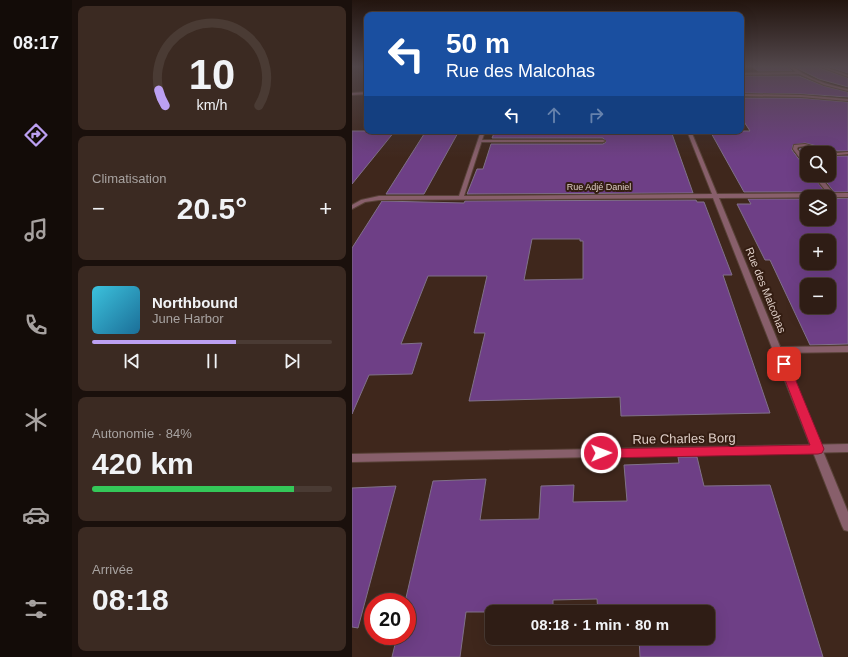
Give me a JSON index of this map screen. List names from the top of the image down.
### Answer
{
  "streets": {
    "street": ["Rue Adjé Daniel", "Rue des Malcohas", "Rue Charles Borg"]
  },
  "crossings": [
    ["Rue Adjé Daniel", "Rue des Malcohas"],
    ["Rue des Malcohas", "Rue Charles Borg"]
  ],
  "page": {
    "tabs": "08:17",
    "turn": ["50 m", "Rue des Malcohas"],
    "tile": [
      "Climatisation",
      ["Autonomie · 84%", "420 km"],
      ["Arrivée", "08:18"]
    ],
    "map_buttons": ["+", "−"],
    "heat": ["−", "20.5°", "+"],
    "song": ["Northbound", "June Harbor"],
    "limit": "20",
    "trip": "08:18 · 1 min · 80 m",
    "gauge": ["10", "km/h"]
  }
}
